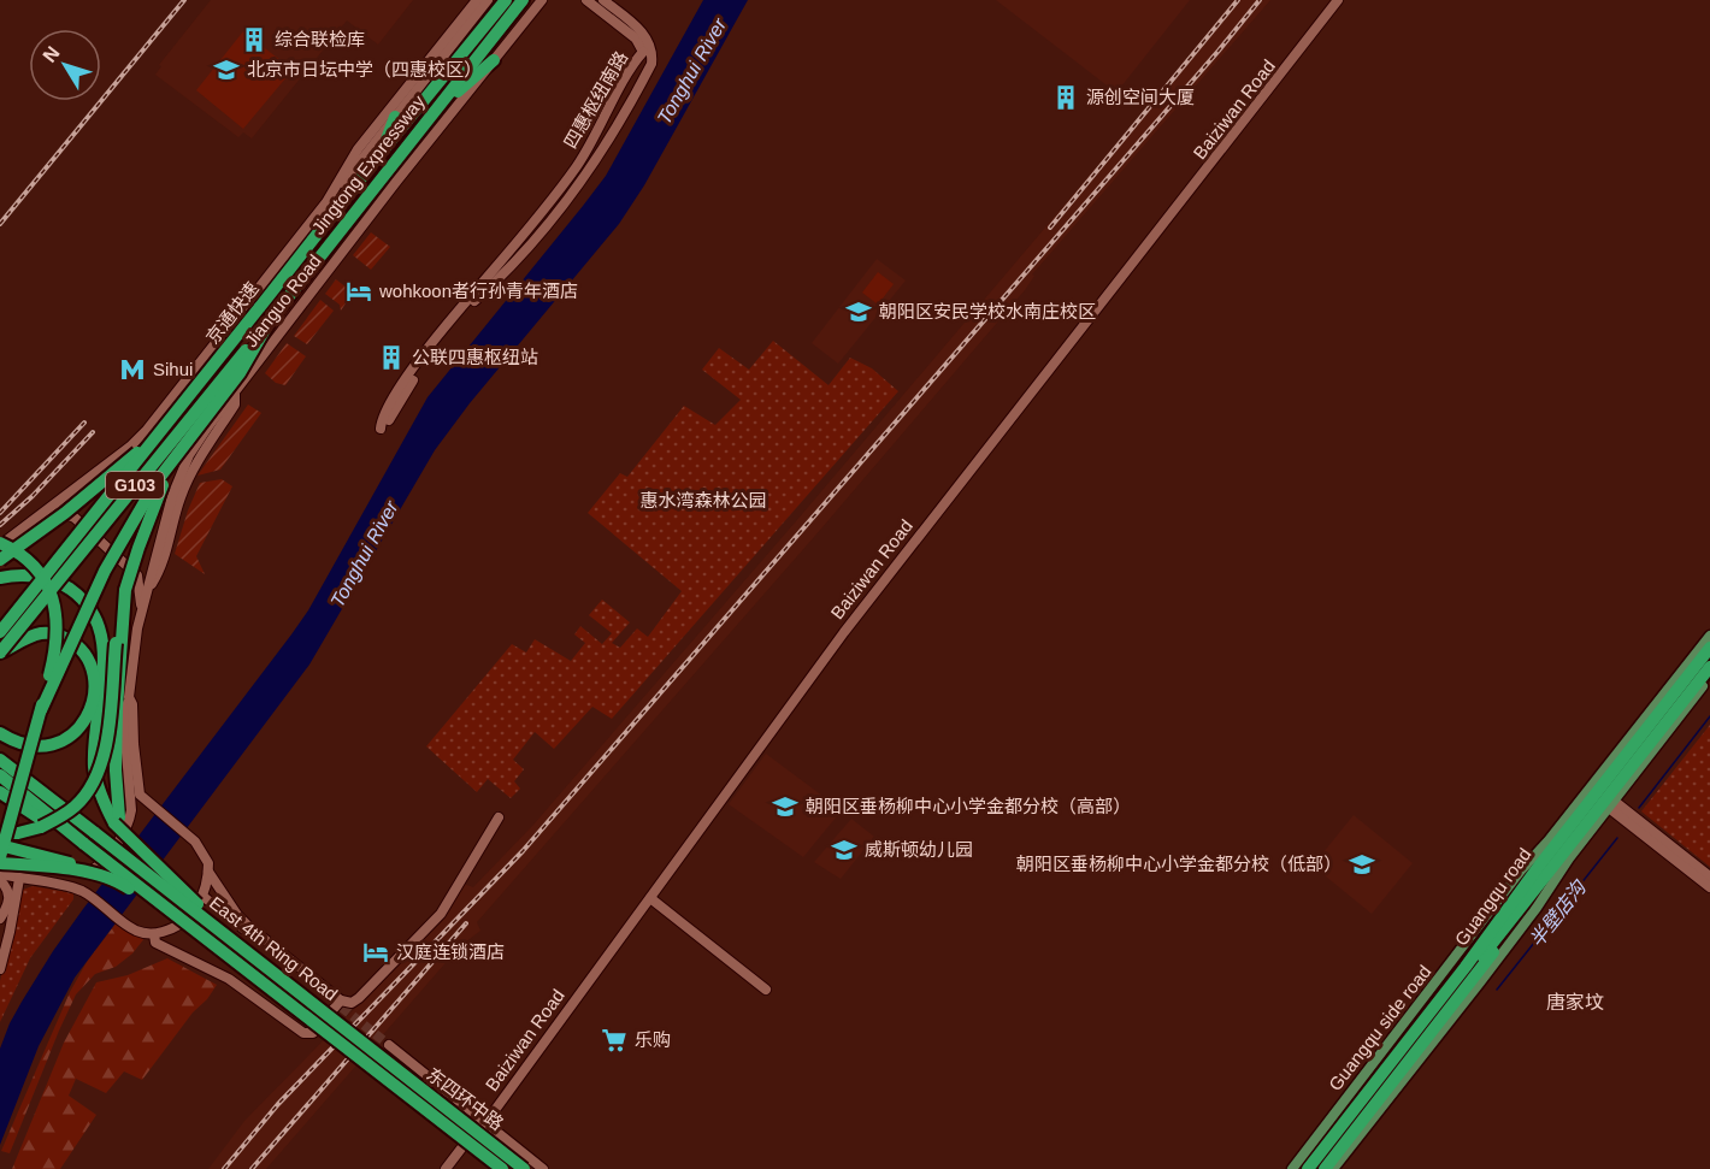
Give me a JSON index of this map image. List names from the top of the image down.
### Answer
{
  "streets": {
    "highway": [
      "Jingtong Expressway",
      "京通快速",
      "G103",
      "Guangqu road",
      "East 4th Ring Road"
    ],
    "main road": ["Guangqu side road"],
    "street": [
      "四惠枢纽南路",
      "Baiziwan Road",
      "Jianguo Road",
      "东四环中路"
    ]
  },
  "crossings": [
    ["Baiziwan Road", "东四环中路"],
    ["Jingtong Expressway", "京通快速"],
    ["East 4th Ring Road", "东四环中路"]
  ],
  "districts": ["唐家坟"],
  "water": ["Tonghui River", "半壁店沟"],
  "parks": ["惠水湾森林公园"],
  "places": {
    "building": ["综合联检库", "源创空间大厦", "公联四惠枢纽站"],
    "school or university": [
      "北京市日坛中学（四惠校区）",
      "朝阳区安民学校水南庄校区",
      "朝阳区垂杨柳中心小学金都分校（高部）",
      "威斯顿幼儿园",
      "朝阳区垂杨柳中心小学金都分校（低部）"
    ],
    "hotel": ["wohkoon者行孙青年酒店", "汉庭连锁酒店"],
    "metro station": ["Sihui"],
    "supermarket": ["乐购"]
  },
  "north": "top left"
}
